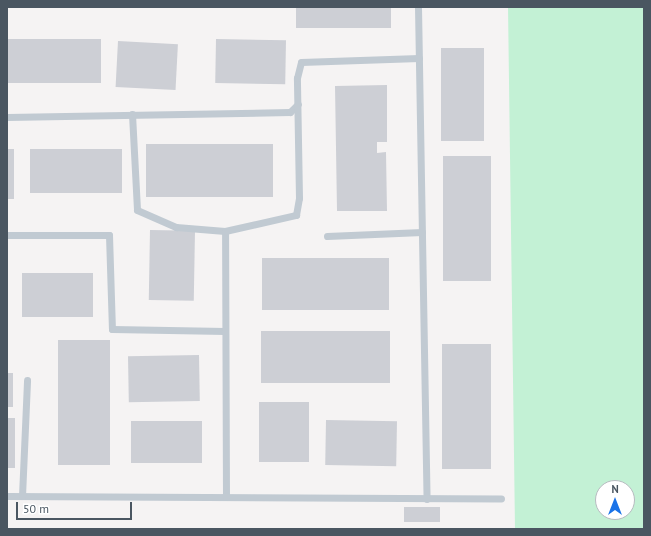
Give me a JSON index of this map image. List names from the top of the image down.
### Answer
{
  "scale_bar": "50 m",
  "north": "top"
}
